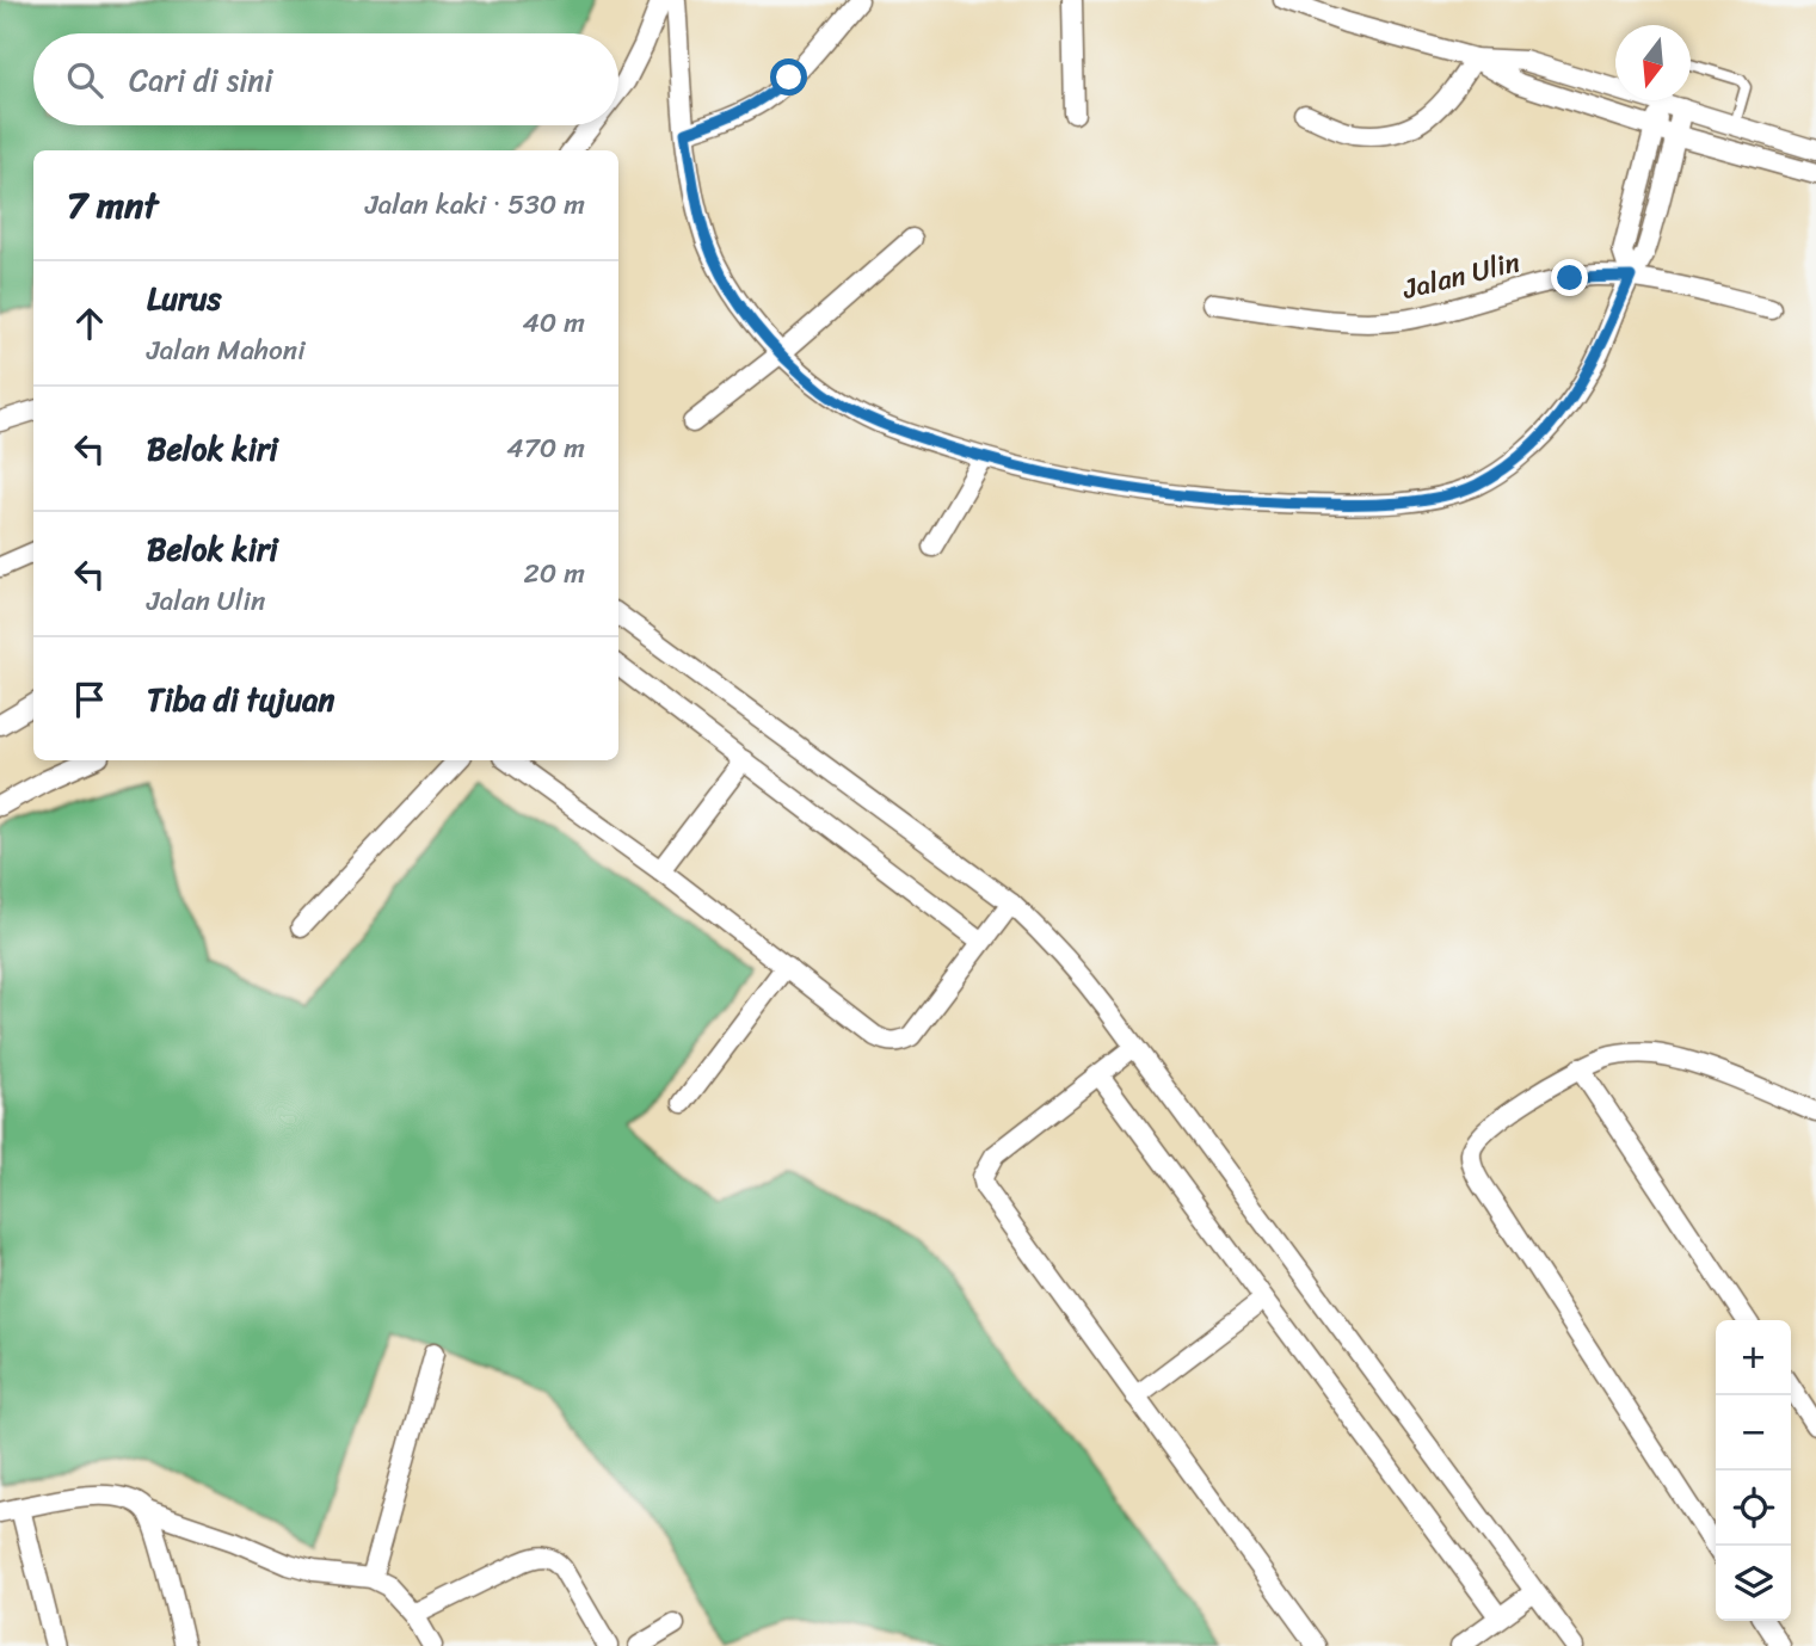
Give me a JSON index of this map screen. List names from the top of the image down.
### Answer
{
  "streets": {
    "street": ["Jalan Ulin"]
  },
  "north": "bottom",
  "page": {
    "search": "Cari di sini",
    "heading": ["7 mnt", "Jalan kaki · 530 m"],
    "list": [
      ["Lurus", "Jalan Mahoni", "40 m"],
      ["Belok kiri", "470 m"],
      ["Belok kiri", "Jalan Ulin", "20 m"],
      "Tiba di tujuan"
    ],
    "map_buttons": ["+", "−"]
  }
}
